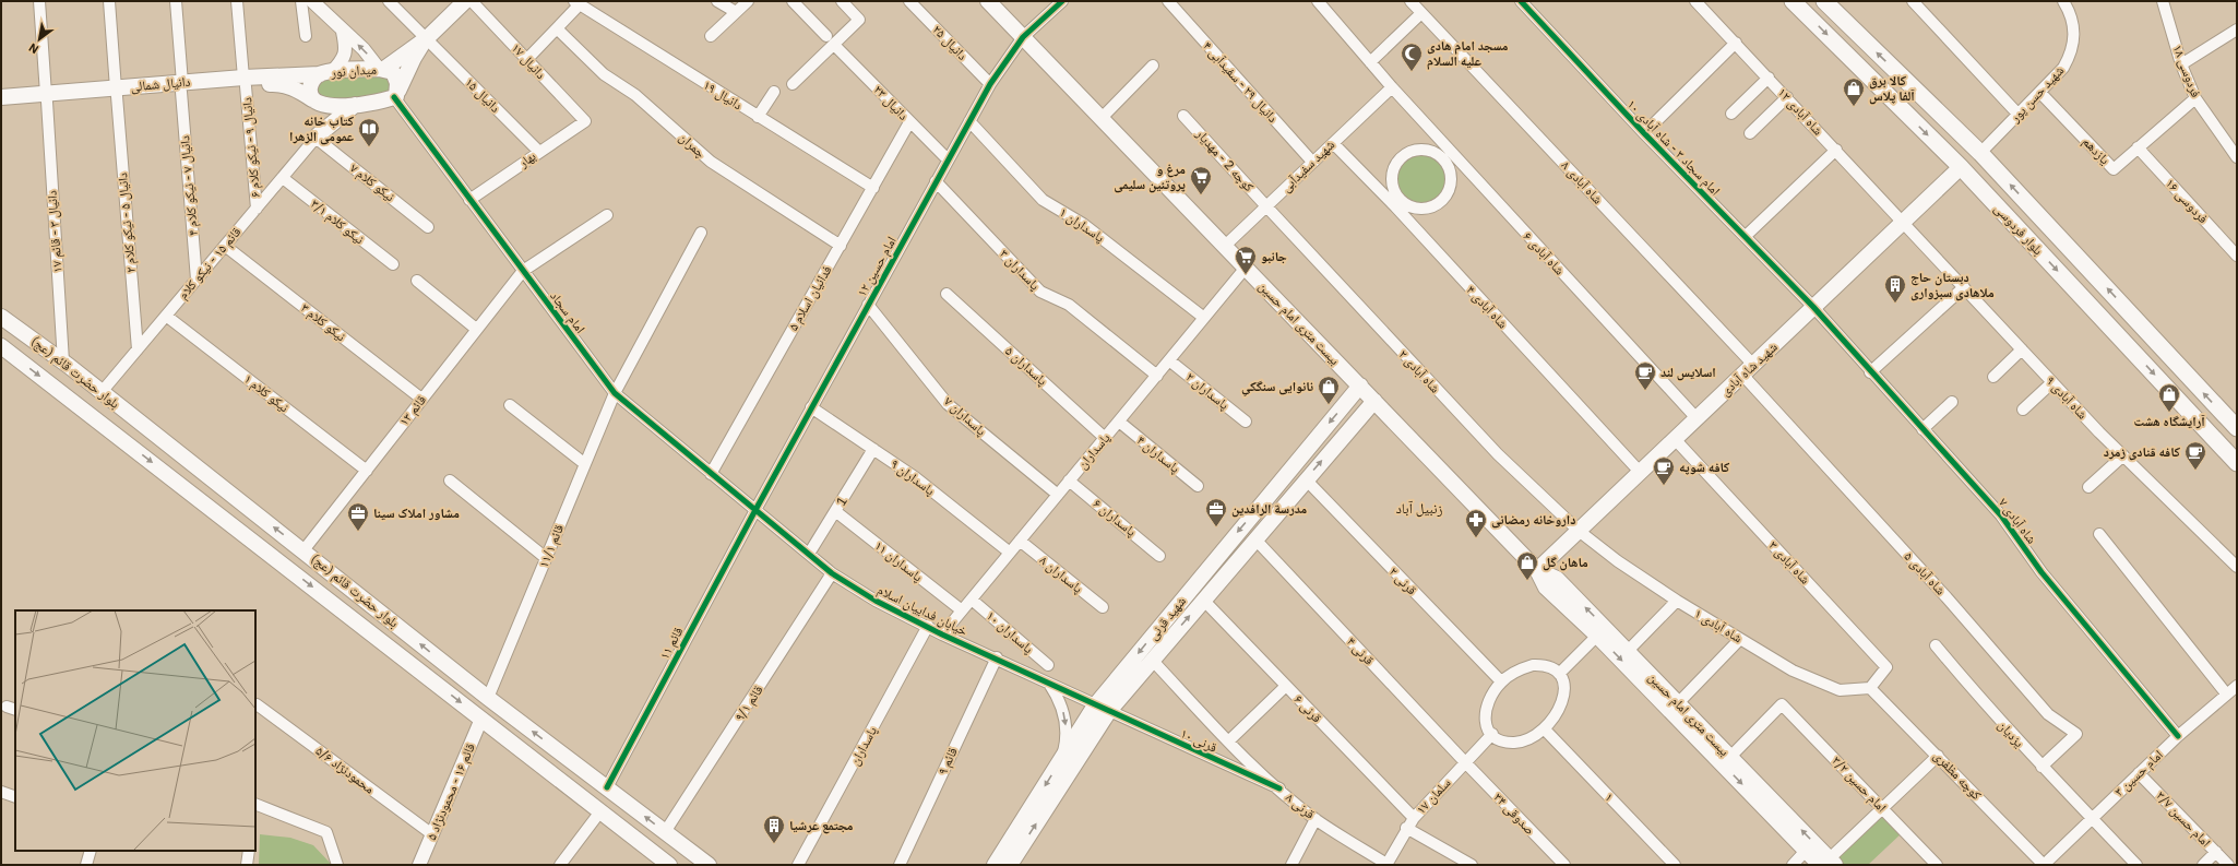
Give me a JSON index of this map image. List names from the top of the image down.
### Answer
{
  "streets": {
    "main road": [
      "میدان نور",
      "دانیال شمالی",
      "بلوار فردوسی",
      "بیست متری امام حسین",
      "شهید شاه آبادی",
      "بلوار حضرت قائم (عج)",
      "شهید قرنی"
    ],
    "street": [
      "دانیال ۲۵",
      "دانیال ۱۷",
      "فردوسی ۱۸",
      "دانیال ۲۹ - سفیدآبی ۴",
      "شهید حسن پور",
      "دانیال ۱۵",
      "دانیال ۱۹",
      "دانیال ۲۳",
      "شاه آبادی ۱۲",
      "چمران",
      "دانیال ۹ - نیکو کلام ۶",
      "امام سجاد ۳ - شاه آبادی ۱۰",
      "یازدهم",
      "بهار",
      "کوچه 2 - مهدیار",
      "شهید سفیدآبی",
      "نیکو کلام ٧",
      "شاه آبادی ۸",
      "دانیال ۷ - نیکو کلام ۴",
      "فردوسی ۱۶",
      "نیکو کلام ۳/۱",
      "دانیال ۵ - نیکو کلام ۲",
      "پاسداران ۱",
      "دانیال ۳ - قائم ۱۷",
      "شاه آبادی ۶",
      "قائم ۱۵ - نیکو کلام",
      "امام حسین ۱۲",
      "پاسداران ۳",
      "فدائیان اسلام ۵",
      "شاه آبادی ۴",
      "امام سجاد",
      "نیکو کلام ۳",
      "پاسداران ۵",
      "شاه آبادی ۲",
      "پاسداران ۲",
      "نیکو کلام ۱",
      "شاه آبادی ۹",
      "قائم ۱۳",
      "پاسداران ۷",
      "پاسداران",
      "پاسداران ۴",
      "پاسداران ۹",
      "1",
      "پاسداران ۶",
      "شاه آبادی ۷",
      "قائم ۱۱/۱",
      "پاسداران ۱۱",
      "شاه آبادی ۳",
      "شاه آبادی ۵",
      "پاسداران ۸",
      "قرنی ۲",
      "خیابان فداییان اسلام",
      "شاه آبادی ۱",
      "پاسداران ۱۰",
      "قائم ۱۱",
      "قرنی ۴",
      "قائم ۹/۱",
      "قرنی ۶",
      "یزدیان",
      "قرنی ۱۰",
      "قائم ۹",
      "محمودنژاد ۵/۶",
      "امام حسین ۳",
      "کوچه مظفری",
      "امام حسین ۳/۲",
      "قائم ۱۶ - محمودنژاد ۵",
      "سلمان ۱۷",
      "۱",
      "قرنی ۸",
      "صدوقی ۳۴",
      "امام حسین ۳/۷"
    ]
  },
  "crossings": [
    ["دانیال ۲۵", "امام حسین ۱۲"],
    ["دانیال ۱۷", "بهار"],
    ["میدان نور", "دانیال شمالی"],
    ["میدان نور", "امام سجاد"],
    ["فردوسی ۱۸", "یازدهم"],
    ["دانیال ۲۹ - سفیدآبی ۴", "شهید سفیدآبی"],
    ["دانیال شمالی", "دانیال ۹ - نیکو کلام ۶"],
    ["دانیال شمالی", "دانیال ۷ - نیکو کلام ۴"],
    ["دانیال شمالی", "دانیال ۵ - نیکو کلام ۲"],
    ["دانیال شمالی", "دانیال ۳ - قائم ۱۷"],
    ["شهید حسن پور", "یازدهم"],
    ["شهید حسن پور", "بلوار فردوسی"],
    ["دانیال ۱۵", "بهار"],
    ["دانیال ۱۹", "فدائیان اسلام ۵"],
    ["دانیال ۲۳", "امام حسین ۱۲"],
    ["دانیال ۲۳", "فدائیان اسلام ۵"],
    ["شاه آبادی ۱۲", "شهید شاه آبادی"],
    ["شاه آبادی ۱۲", "شاه آبادی ۹"],
    ["چمران", "فدائیان اسلام ۵"],
    ["دانیال ۹ - نیکو کلام ۶", "قائم ۱۵ - نیکو کلام"],
    ["امام سجاد ۳ - شاه آبادی ۱۰", "شهید شاه آبادی"],
    ["امام سجاد ۳ - شاه آبادی ۱۰", "شاه آبادی ۷"],
    ["یازدهم", "فردوسی ۱۶"],
    ["بهار", "امام سجاد"],
    ["کوچه 2 - مهدیار", "شهید سفیدآبی"],
    ["کوچه 2 - مهدیار", "شاه آبادی ۲"],
    ["شهید سفیدآبی", "شاه آبادی ۶"],
    ["شهید سفیدآبی", "شاه آبادی ۴"],
    ["شهید سفیدآبی", "بیست متری امام حسین"],
    ["شهید سفیدآبی", "شاه آبادی ۲"],
    ["نیکو کلام ٧", "قائم ۱۵ - نیکو کلام"],
    ["شاه آبادی ۸", "شهید شاه آبادی"],
    ["شاه آبادی ۸", "شاه آبادی ۵"],
    ["دانیال ۷ - نیکو کلام ۴", "قائم ۱۵ - نیکو کلام"],
    ["نیکو کلام ۳/۱", "قائم ۱۵ - نیکو کلام"],
    ["دانیال ۵ - نیکو کلام ۲", "قائم ۱۵ - نیکو کلام"],
    ["پاسداران ۱", "امام حسین ۱۲"],
    ["پاسداران ۱", "پاسداران"],
    ["بلوار فردوسی", "شهید شاه آبادی"],
    ["دانیال ۳ - قائم ۱۷", "بلوار حضرت قائم (عج)"],
    ["شاه آبادی ۶", "شاه آبادی ۴"],
    ["شاه آبادی ۶", "شهید شاه آبادی"],
    ["قائم ۱۵ - نیکو کلام", "نیکو کلام ۳"],
    ["قائم ۱۵ - نیکو کلام", "بلوار حضرت قائم (عج)"],
    ["قائم ۱۵ - نیکو کلام", "نیکو کلام ۱"],
    ["امام حسین ۱۲", "پاسداران ۳"],
    ["امام حسین ۱۲", "امام سجاد"],
    ["امام حسین ۱۲", "بیست متری امام حسین"],
    ["امام حسین ۱۲", "پاسداران ۷"],
    ["امام حسین ۱۲", "پاسداران ۹"],
    ["امام حسین ۱۲", "خیابان فداییان اسلام"],
    ["امام حسین ۱۲", "قائم ۱۱"],
    ["پاسداران ۳", "پاسداران"],
    ["فدائیان اسلام ۵", "امام سجاد"],
    ["شاه آبادی ۴", "شهید شاه آبادی"],
    ["امام سجاد", "قائم ۱۳"],
    ["امام سجاد", "قائم ۱۱/۱"],
    ["امام سجاد", "خیابان فداییان اسلام"],
    ["امام سجاد", "قائم ۱۱"],
    ["نیکو کلام ۳", "قائم ۱۳"],
    ["بیست متری امام حسین", "شهید شاه آبادی"],
    ["بیست متری امام حسین", "پاسداران"],
    ["بیست متری امام حسین", "شهید قرنی"],
    ["بیست متری امام حسین", "امام حسین ۳/۲"],
    ["پاسداران ۵", "پاسداران"],
    ["شهید شاه آبادی", "شاه آبادی ۲"],
    ["شهید شاه آبادی", "شاه آبادی ۹"],
    ["شهید شاه آبادی", "شاه آبادی ۷"],
    ["شهید شاه آبادی", "شاه آبادی ۳"],
    ["شهید شاه آبادی", "شاه آبادی ۵"],
    ["شهید شاه آبادی", "شاه آبادی ۱"],
    ["شاه آبادی ۲", "شاه آبادی ۱"],
    ["بلوار حضرت قائم (عج)", "قائم ۱۳"],
    ["بلوار حضرت قائم (عج)", "قائم ۱۱/۱"],
    ["بلوار حضرت قائم (عج)", "قائم ۱۱"],
    ["بلوار حضرت قائم (عج)", "قائم ۹/۱"],
    ["بلوار حضرت قائم (عج)", "قائم ۱۶ - محمودنژاد ۵"],
    ["پاسداران ۲", "پاسداران"],
    ["نیکو کلام ۱", "قائم ۱۳"],
    ["پاسداران ۷", "پاسداران"],
    ["پاسداران", "پاسداران ۴"],
    ["پاسداران", "پاسداران ۹"],
    ["پاسداران", "پاسداران ۶"],
    ["پاسداران", "پاسداران ۱۱"],
    ["پاسداران", "پاسداران ۸"],
    ["پاسداران", "خیابان فداییان اسلام"],
    ["پاسداران", "پاسداران ۱۰"],
    ["پاسداران ۹", "1"],
    ["1", "پاسداران ۱۱"],
    ["1", "خیابان فداییان اسلام"],
    ["شاه آبادی ۷", "امام حسین ۳"],
    ["شاه آبادی ۳", "شاه آبادی ۱"],
    ["شاه آبادی ۳", "کوچه مظفری"],
    ["شاه آبادی ۵", "یزدیان"],
    ["قرنی ۲", "شهید قرنی"],
    ["قرنی ۲", "سلمان ۱۷"],
    ["قرنی ۲", "۱"],
    ["خیابان فداییان اسلام", "شهید قرنی"],
    ["خیابان فداییان اسلام", "قائم ۱۱"],
    ["خیابان فداییان اسلام", "قائم ۹/۱"],
    ["خیابان فداییان اسلام", "قرنی ۱۰"],
    ["خیابان فداییان اسلام", "قائم ۹"],
    ["شهید قرنی", "قرنی ۴"],
    ["شهید قرنی", "قرنی ۶"],
    ["شهید قرنی", "قرنی ۱۰"],
    ["شهید قرنی", "قرنی ۸"],
    ["شاه آبادی ۱", "کوچه مظفری"],
    ["قرنی ۴", "سلمان ۱۷"],
    ["قرنی ۴", "صدوقی ۳۴"],
    ["قرنی ۶", "سلمان ۱۷"],
    ["یزدیان", "امام حسین ۳"],
    ["قرنی ۱۰", "قرنی ۸"],
    ["محمودنژاد ۵/۶", "قائم ۱۶ - محمودنژاد ۵"],
    ["امام حسین ۳", "کوچه مظفری"],
    ["امام حسین ۳", "امام حسین ۳/۷"],
    ["سلمان ۱۷", "۱"],
    ["سلمان ۱۷", "قرنی ۸"],
    ["سلمان ۱۷", "صدوقی ۳۴"]
  ],
  "districts": ["زنبیل آباد"],
  "places": {
    "mosque": ["مسجد امام هادی علیه السلام"],
    "shop": [
      "کالا برق آلفا پلاس",
      "نانوایی سنگکیِ",
      "آرایشگاه هشت",
      "ماهان گل"
    ],
    "library": ["کتاب خانه عمومی الزهرا"],
    "supermarket": ["مرغ و پروتئین سلیمی", "جانبو"],
    "building": ["دبستان حاج ملاهادی سبزواری", "مجتمع عرشیا"],
    "cafe": ["اسلایس لند", "کافه قنادی زمرد", "کافه شوپه"],
    "office": ["مدرسة الرافدین", "مشاور املاک سینا"],
    "pharmacy": ["داروخانه رمضانی"]
  },
  "north": "bottom left"
}
